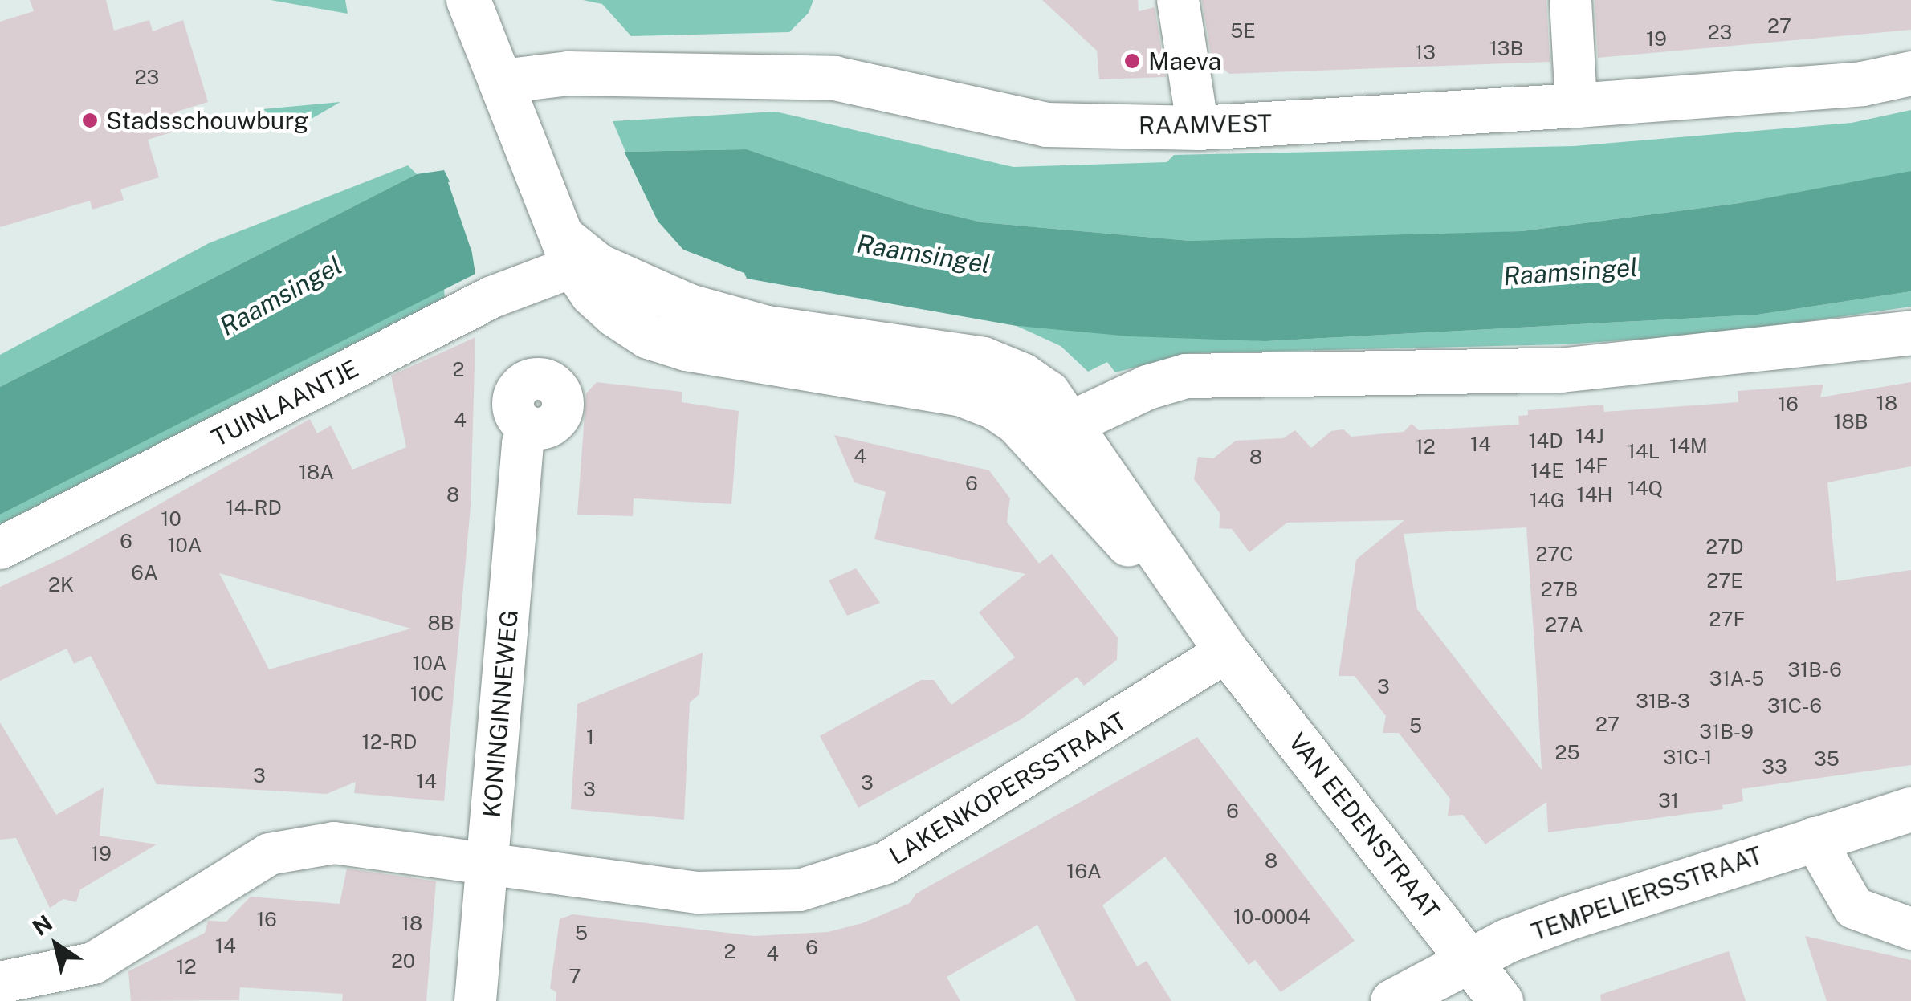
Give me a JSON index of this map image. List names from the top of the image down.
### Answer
{
  "streets": {
    "street": [
      "RAAMVEST",
      "TUINLAANTJE",
      "KONINGINNEWEG",
      "LAKENKOPERSSTRAAT",
      "VAN EEDENSTRAAT",
      "TEMPELIERSSTRAAT"
    ]
  },
  "crossings": [
    ["KONINGINNEWEG", "LAKENKOPERSSTRAAT"],
    ["LAKENKOPERSSTRAAT", "VAN EEDENSTRAAT"],
    ["VAN EEDENSTRAAT", "TEMPELIERSSTRAAT"]
  ],
  "water": ["Raamsingel"],
  "places": ["Maeva", "Stadsschouwburg"],
  "house_numbers": [
    "27",
    "5E",
    "23",
    "19",
    "13B",
    "13",
    "23",
    "2",
    "18",
    "16",
    "4",
    "18B",
    "14J",
    "14D",
    "14",
    "14M",
    "12",
    "14L",
    "4",
    "8",
    "14F",
    "14E",
    "18A",
    "6",
    "14Q",
    "8",
    "14H",
    "14G",
    "14-RD",
    "10",
    "6",
    "10A",
    "27D",
    "27C",
    "6A",
    "27E",
    "2K",
    "27B",
    "27F",
    "8B",
    "27A",
    "10A",
    "31B-6",
    "31A-5",
    "3",
    "10C",
    "31B-3",
    "31C-6",
    "27",
    "5",
    "31B-9",
    "1",
    "12-RD",
    "25",
    "31C-1",
    "35",
    "33",
    "3",
    "14",
    "3",
    "3",
    "31",
    "6",
    "19",
    "8",
    "16A",
    "10-0004",
    "16",
    "18",
    "5",
    "14",
    "6",
    "2",
    "4",
    "20",
    "12",
    "7"
  ],
  "north": "top left"
}
